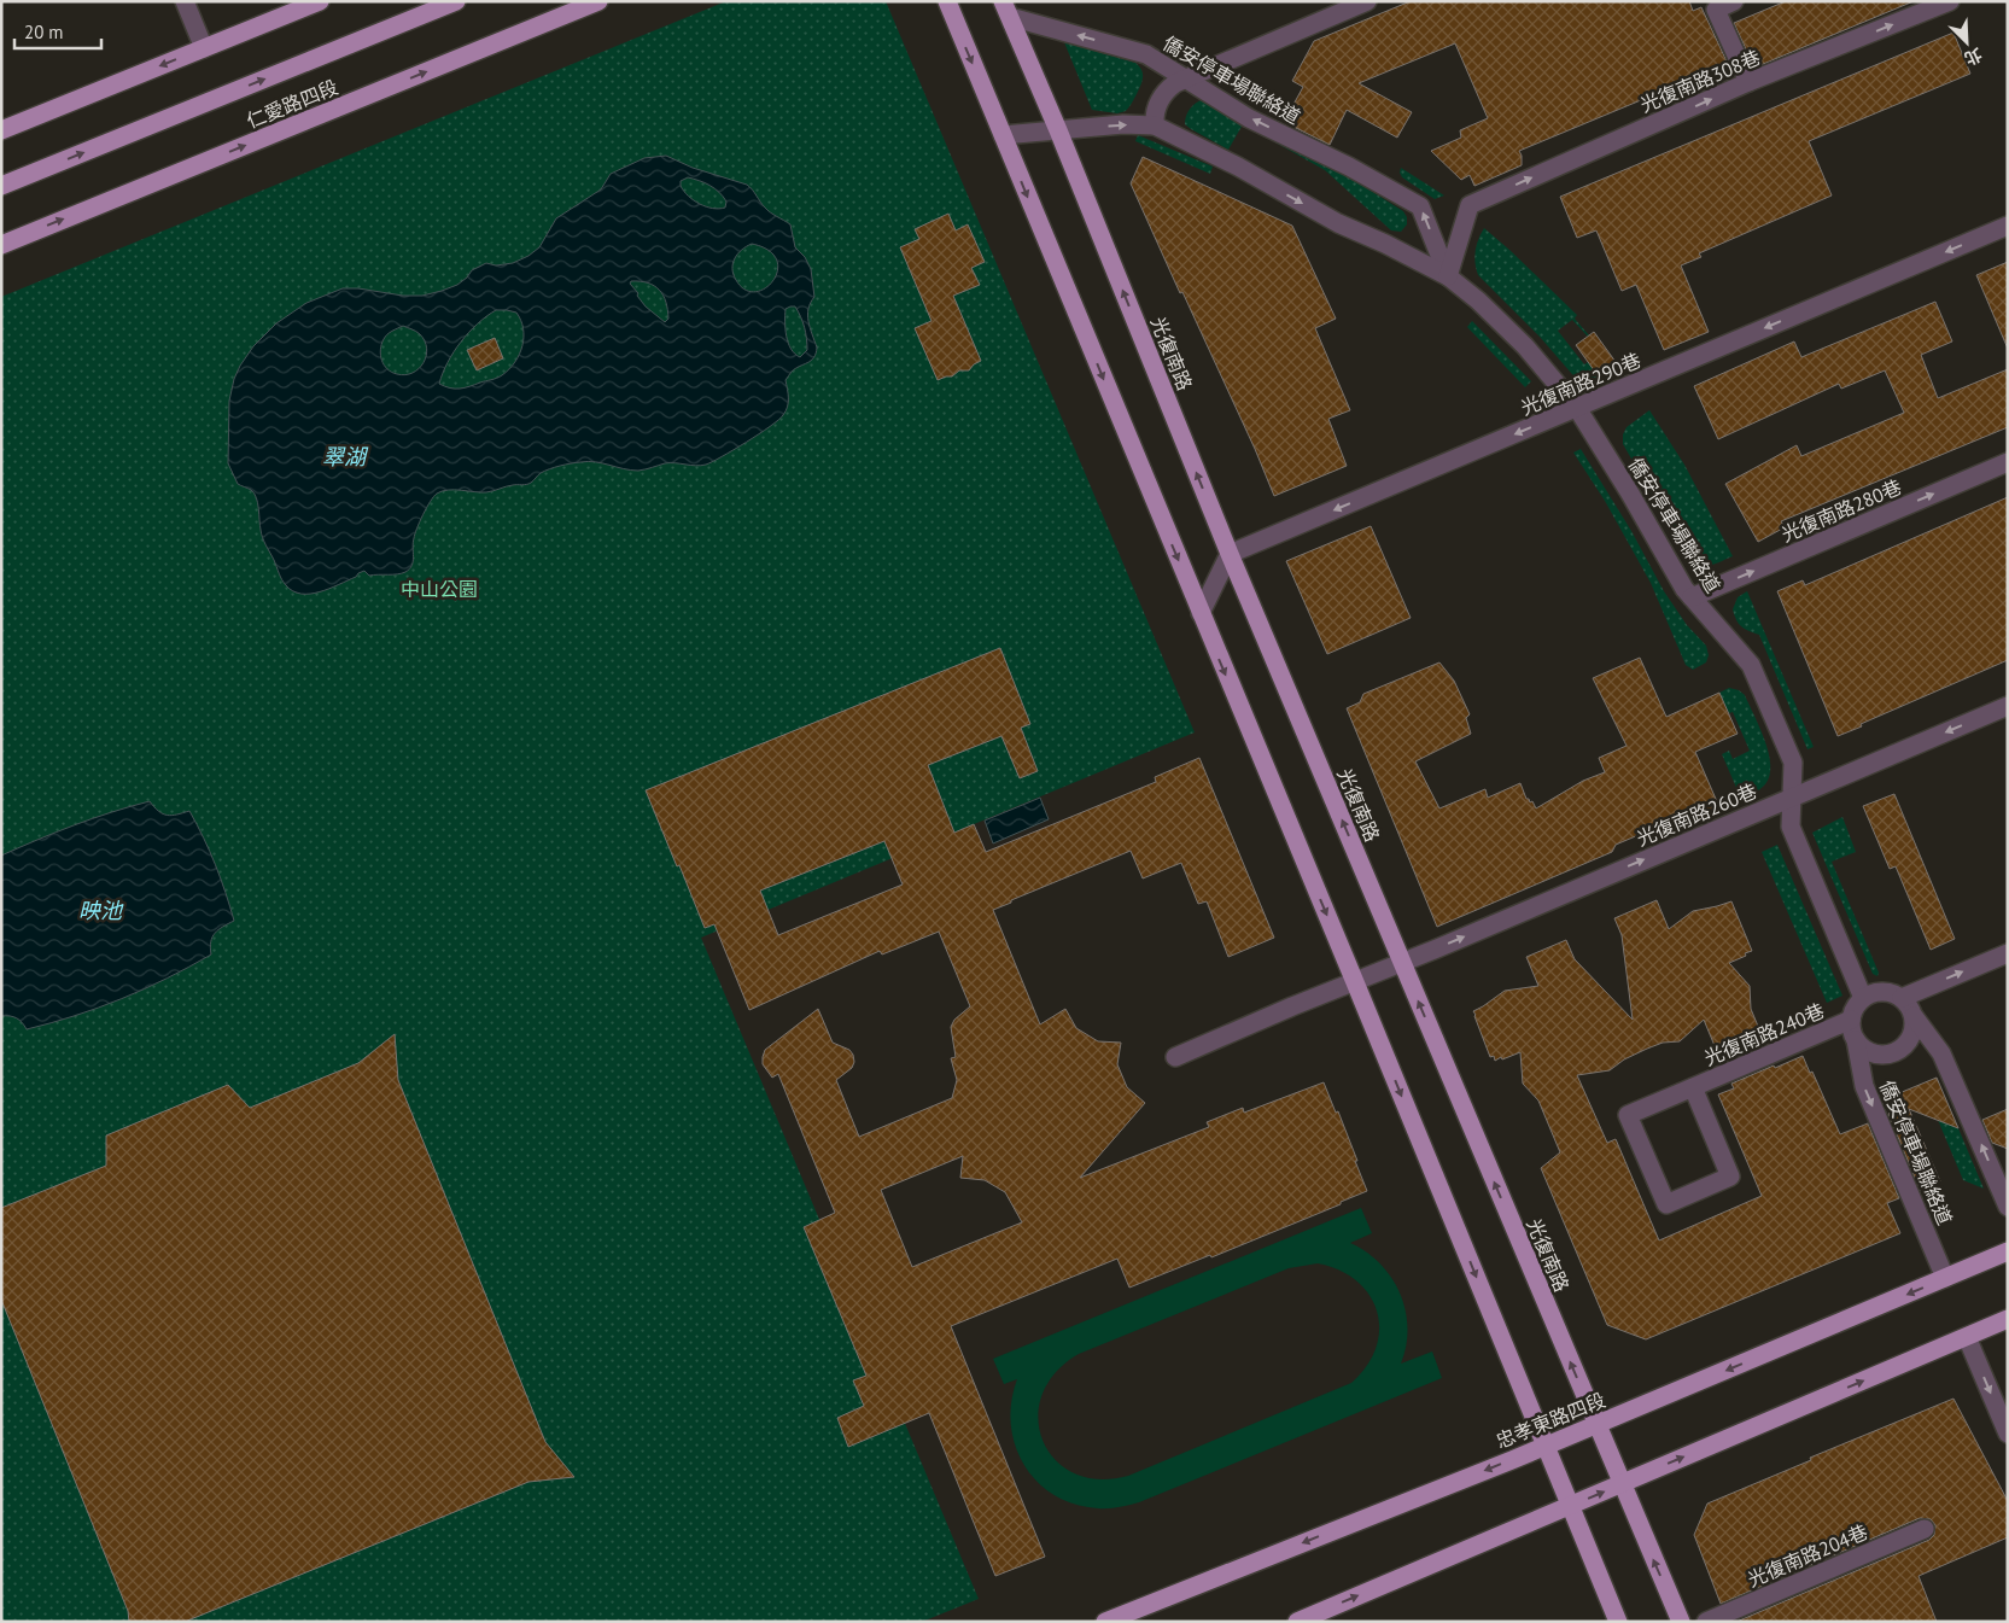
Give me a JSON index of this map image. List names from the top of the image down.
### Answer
{
  "streets": {
    "main road": ["仁愛路四段", "光復南路", "忠孝東路四段"],
    "street": [
      "僑安停車場聯絡道",
      "光復南路308巷",
      "光復南路290巷",
      "光復南路280巷",
      "光復南路260巷",
      "光復南路240巷",
      "光復南路204巷"
    ]
  },
  "crossings": [
    ["僑安停車場聯絡道", "光復南路308巷"],
    ["僑安停車場聯絡道", "光復南路"],
    ["僑安停車場聯絡道", "光復南路290巷"],
    ["僑安停車場聯絡道", "光復南路280巷"],
    ["僑安停車場聯絡道", "光復南路260巷"],
    ["僑安停車場聯絡道", "光復南路240巷"],
    ["僑安停車場聯絡道", "忠孝東路四段"],
    ["光復南路", "光復南路290巷"],
    ["光復南路", "光復南路260巷"],
    ["光復南路", "忠孝東路四段"]
  ],
  "one_way": ["光復南路308巷", "光復南路290巷", "光復南路280巷"],
  "water": ["翠湖", "映池"],
  "parks": ["中山公園"],
  "scale_bar": "20 m",
  "north": "bottom right"
}
